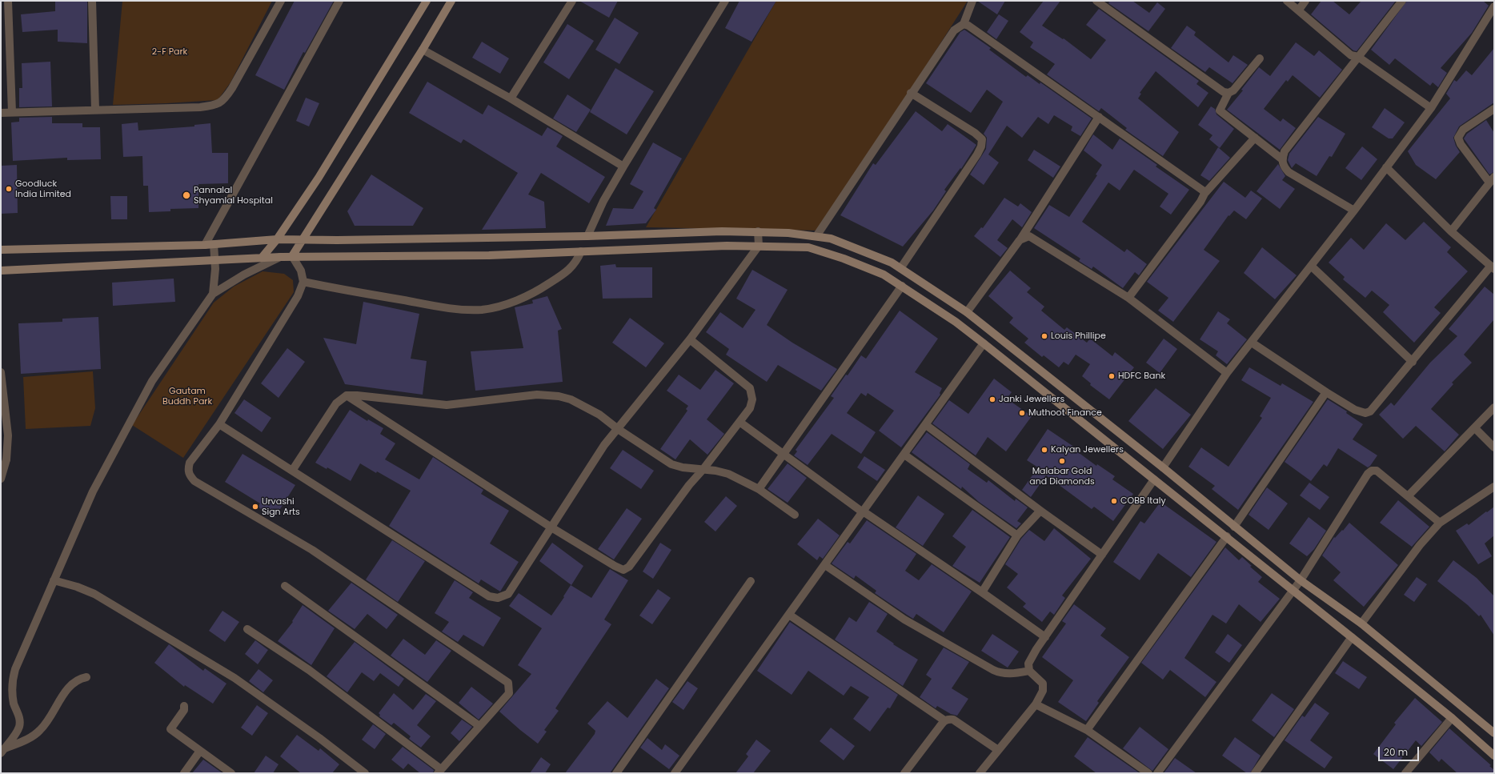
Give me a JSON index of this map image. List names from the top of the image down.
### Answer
{
  "parks": ["2-F Park", "Gautam Buddh Park"],
  "places": [
    "Goodluck India Limited",
    "Pannalal Shyamlal Hospital",
    "Louis Phillipe",
    "HDFC Bank",
    "Janki Jewellers",
    "Muthoot Finance",
    "Kalyan Jewellers",
    "Malabar Gold and Diamonds",
    "COBB Italy",
    "Urvashi Sign Arts"
  ],
  "scale_bar": "20 m"
}
